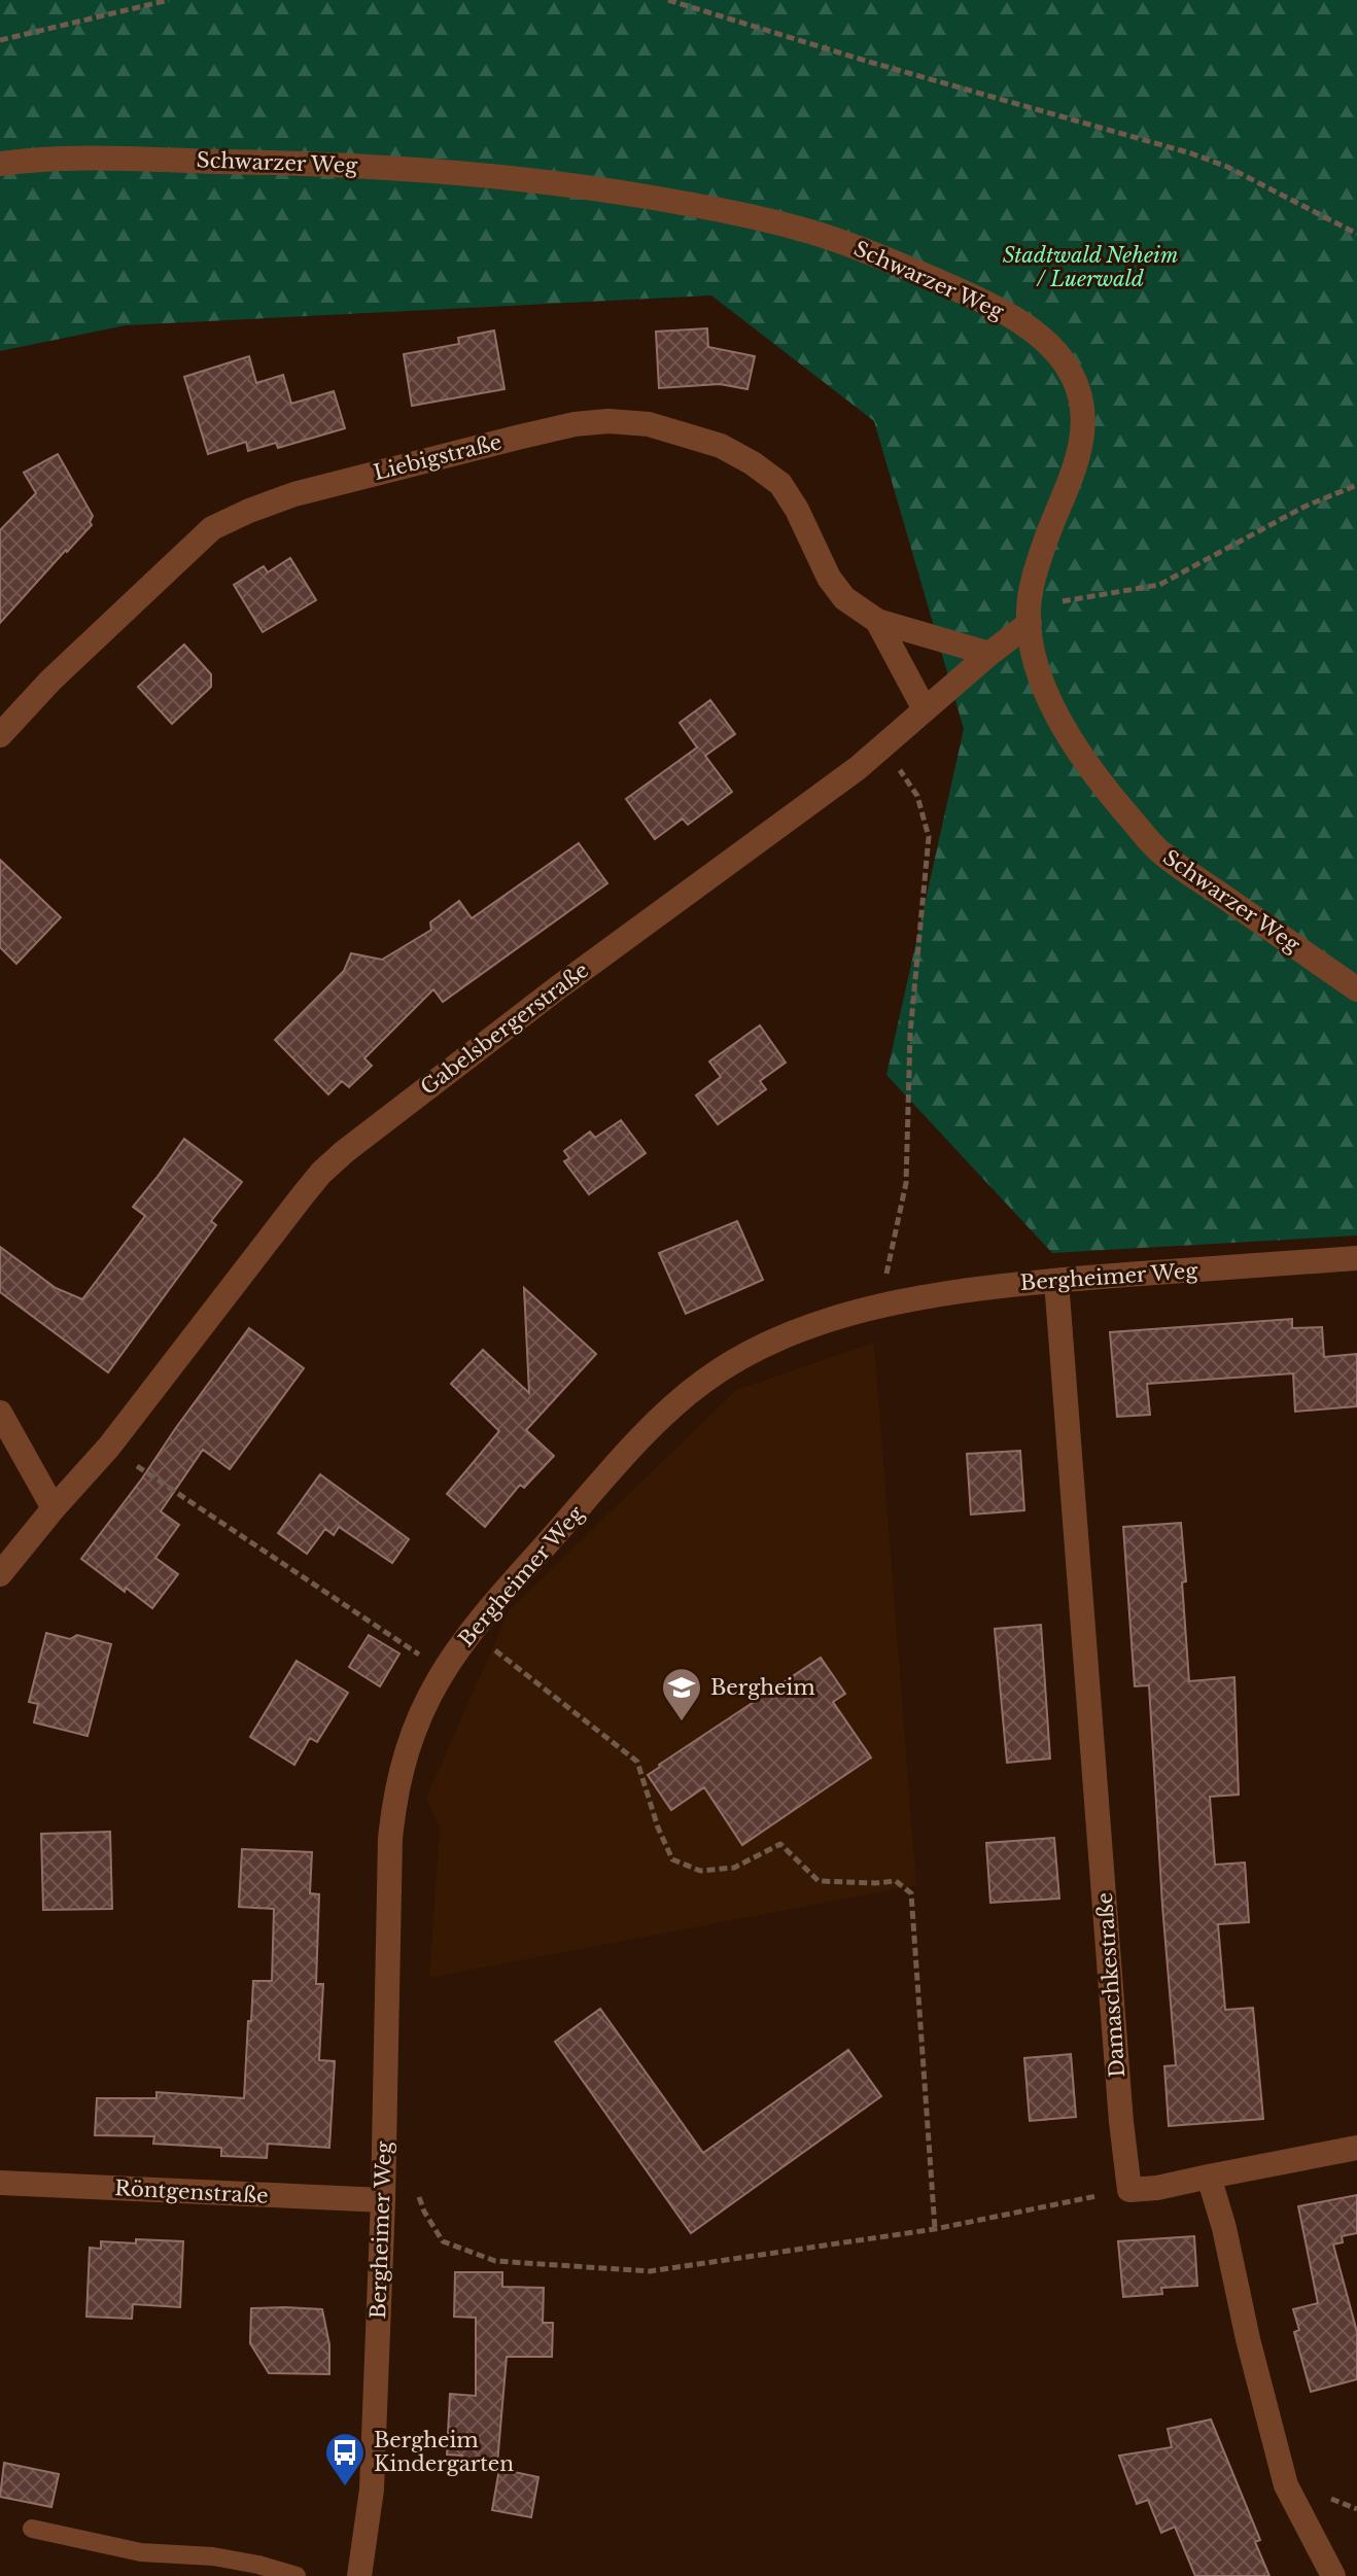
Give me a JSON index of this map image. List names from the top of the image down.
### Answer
{
  "streets": {
    "street": [
      "Schwarzer Weg",
      "Liebigstraße",
      "Gabelsbergerstraße",
      "Bergheimer Weg",
      "Damaschkestraße",
      "Röntgenstraße"
    ]
  },
  "crossings": [
    ["Schwarzer Weg", "Gabelsbergerstraße"],
    ["Liebigstraße", "Gabelsbergerstraße"],
    ["Bergheimer Weg", "Damaschkestraße"],
    ["Bergheimer Weg", "Röntgenstraße"]
  ],
  "parks": ["Stadtwald Neheim / Luerwald"],
  "places": {
    "school or university": ["Bergheim"],
    "bus stop": ["Bergheim Kindergarten"]
  }
}
